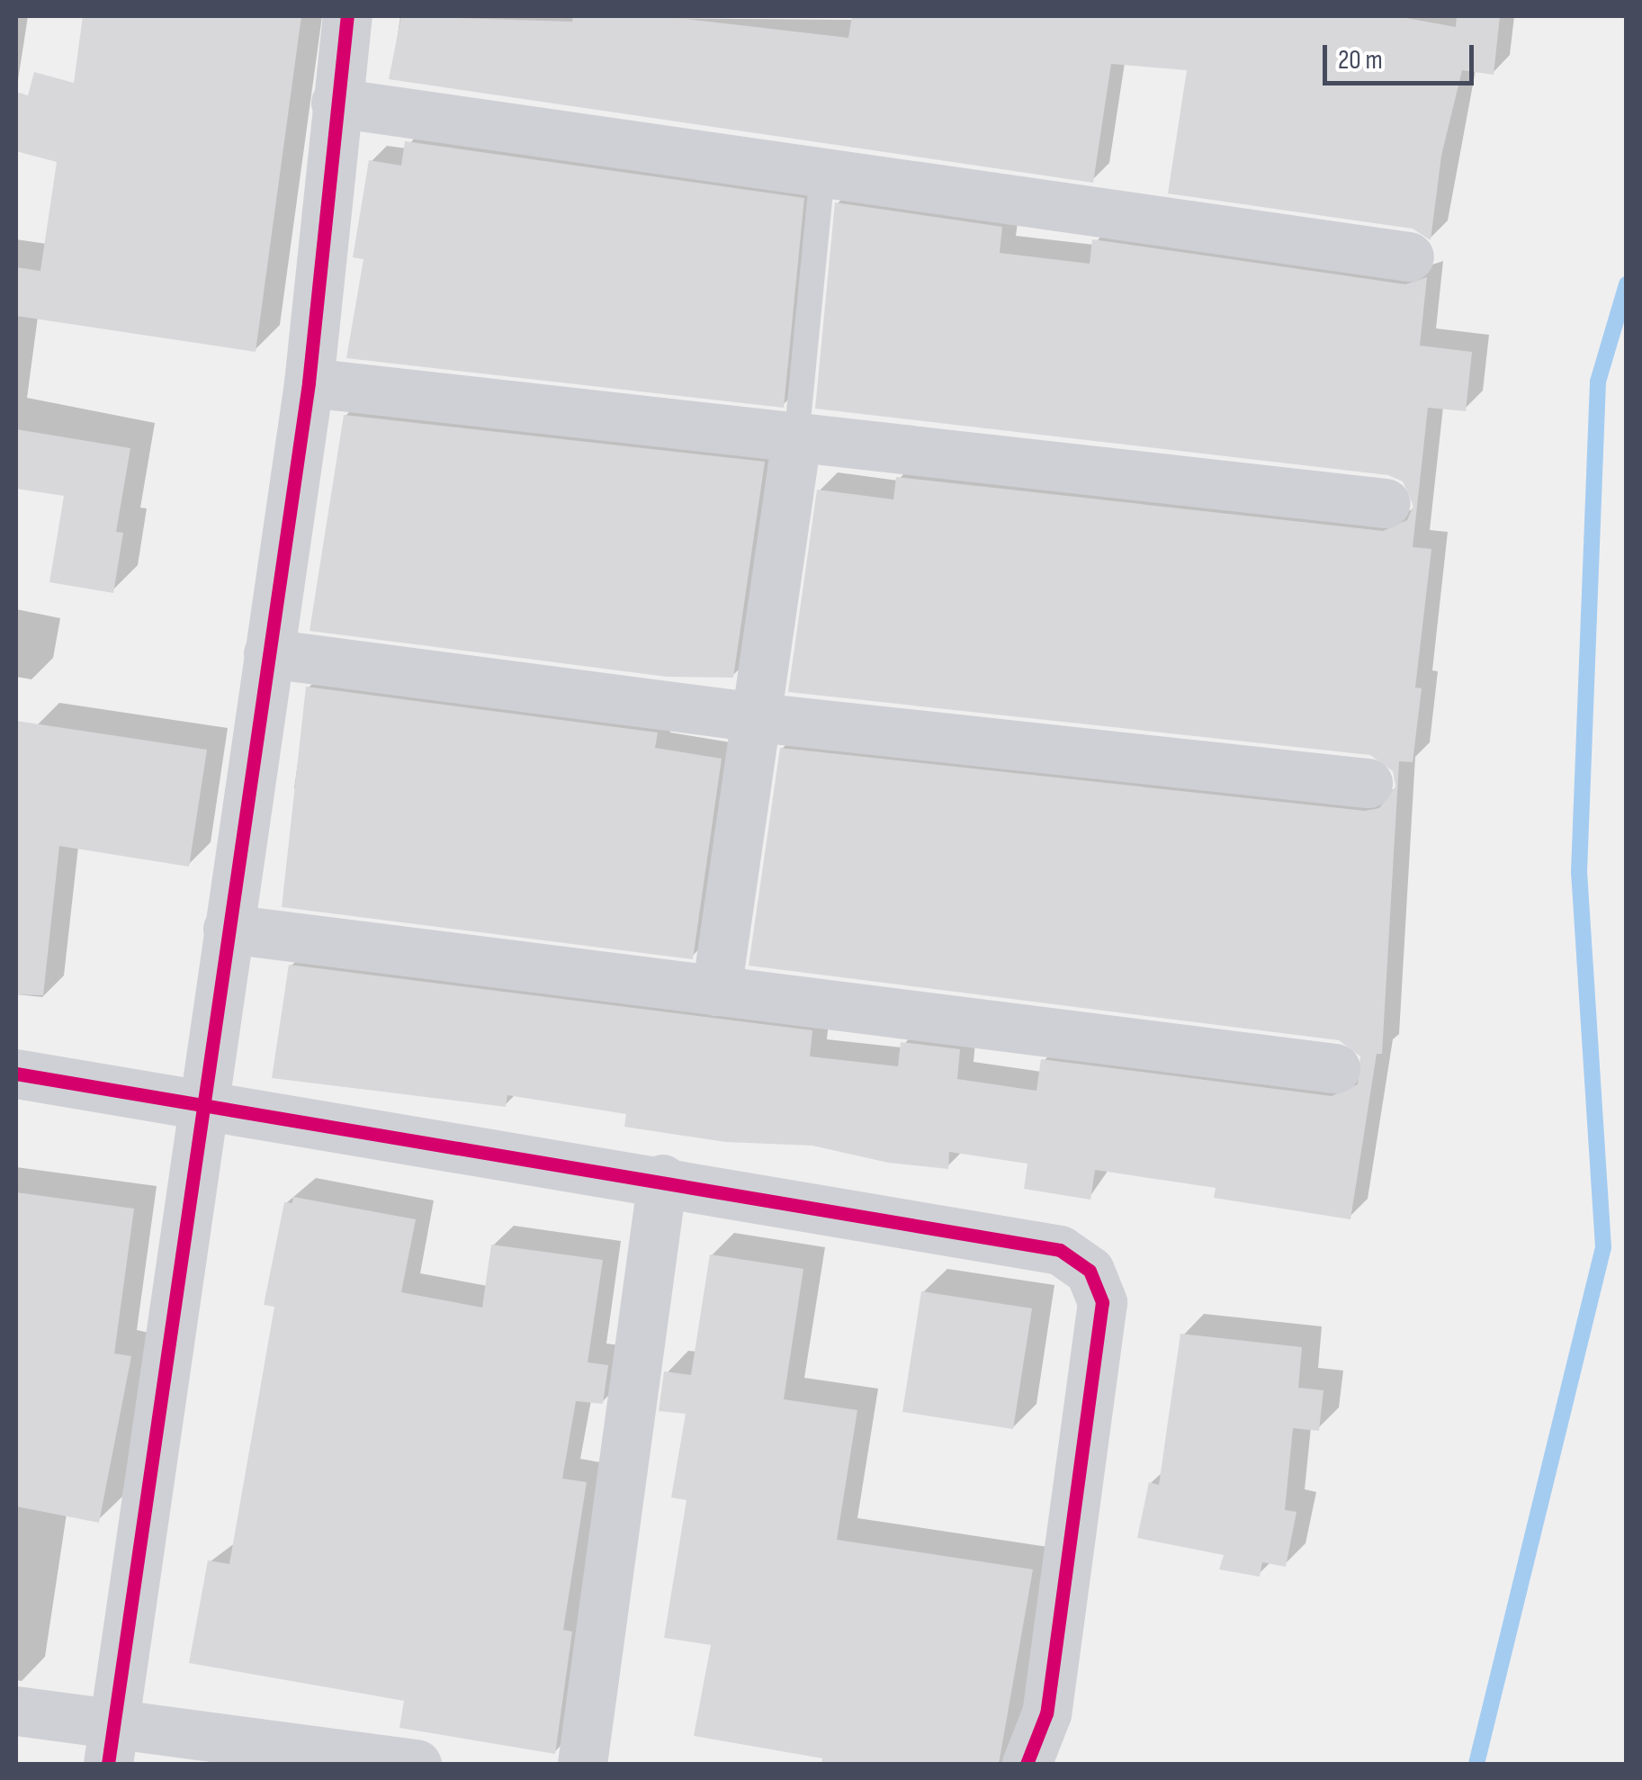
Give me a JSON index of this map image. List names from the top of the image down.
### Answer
{
  "scale_bar": "20 m"
}
